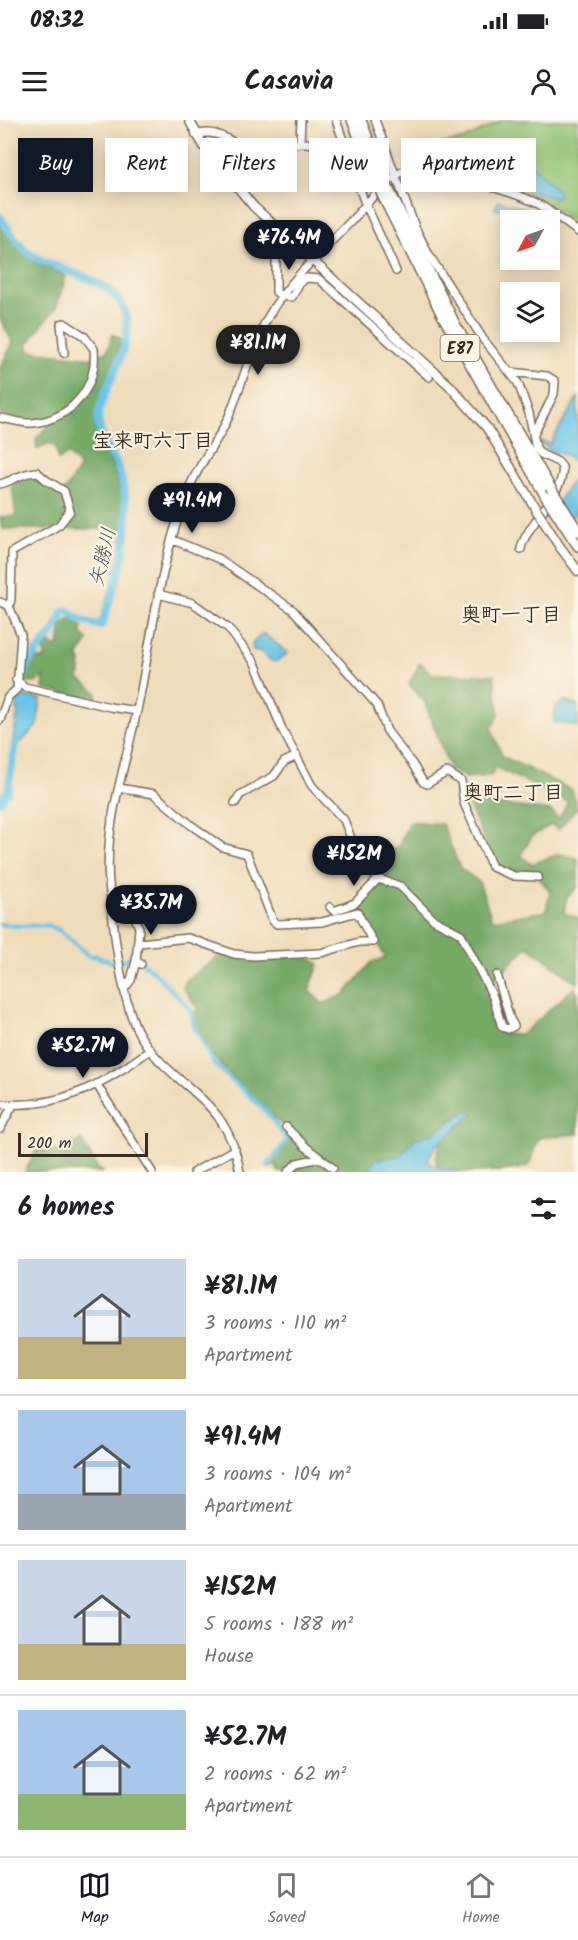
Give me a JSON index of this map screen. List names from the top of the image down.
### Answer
{
  "streets": {
    "highway": ["E87"]
  },
  "districts": ["宝来町六丁目", "奥町一丁目", "奥町二丁目"],
  "water": ["矢勝川"],
  "scale_bar": "200 m",
  "north": "bottom left",
  "page": {
    "status": "08:32",
    "header": "Casavia",
    "chip": [
      "Buy",
      "Rent",
      "Filters",
      "New",
      "Apartment"
    ],
    "price": [
      "¥76.4M",
      "¥81.1M",
      "¥91.4M",
      "¥152M",
      "¥35.7M",
      "¥52.7M"
    ],
    "scale": "200 m",
    "heading": "6 homes",
    "list": [
      {
        "name": "¥81.1M",
        "note": "3 rooms · 110 m² · Apartment"
      },
      {
        "name": "¥91.4M",
        "note": "3 rooms · 104 m² · Apartment"
      },
      {
        "name": "¥152M",
        "note": "5 rooms · 188 m² · House"
      },
      {
        "name": "¥52.7M",
        "note": "2 rooms · 62 m² · Apartment"
      }
    ],
    "tabs": ["Map", "Saved", "Home"]
  }
}
